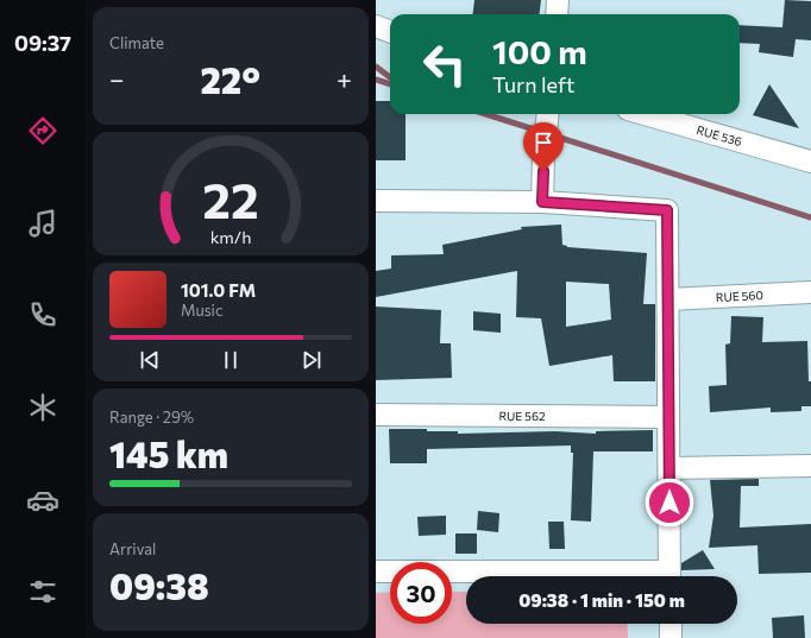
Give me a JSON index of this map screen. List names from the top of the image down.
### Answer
{
  "streets": {
    "street": ["RUE 536", "RUE 560", "RUE 562"]
  },
  "page": {
    "tabs": "09:37",
    "tile": [
      "Climate",
      ["Range · 29%", "145 km"],
      ["Arrival", "09:38"]
    ],
    "turn": ["100 m", "Turn left"],
    "heat": ["−", "22°", "+"],
    "song": ["101.0 FM", "Music"],
    "limit": "30",
    "trip": "09:38 · 1 min · 150 m",
    "gauge": ["22", "km/h"]
  }
}
